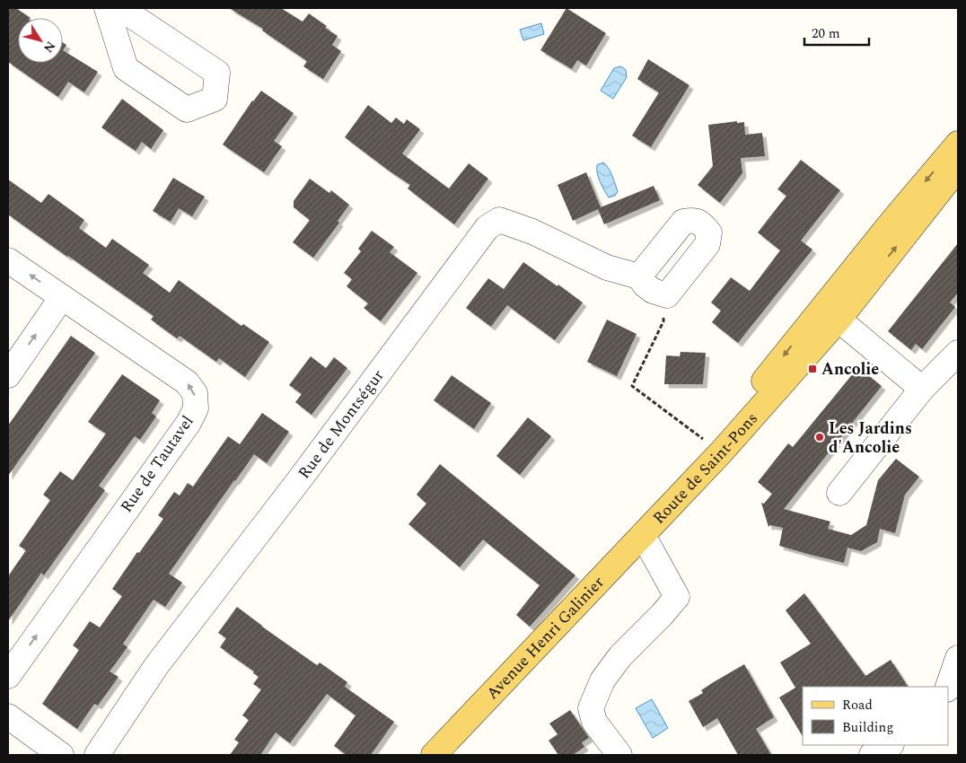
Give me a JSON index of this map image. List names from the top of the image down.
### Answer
{
  "streets": {
    "main road": ["Route de Saint-Pons", "Avenue Henri Galinier"],
    "street": ["Rue de Montségur", "Rue de Tautavel"]
  },
  "crossings": [
    ["Route de Saint-Pons", "Avenue Henri Galinier"]
  ],
  "places": {
    "transit": ["Ancolie"],
    "other": ["Les Jardins d'Ancolie"]
  },
  "legend": ["Road", "Building"],
  "scale_bar": "20 m",
  "north": "bottom right"
}
